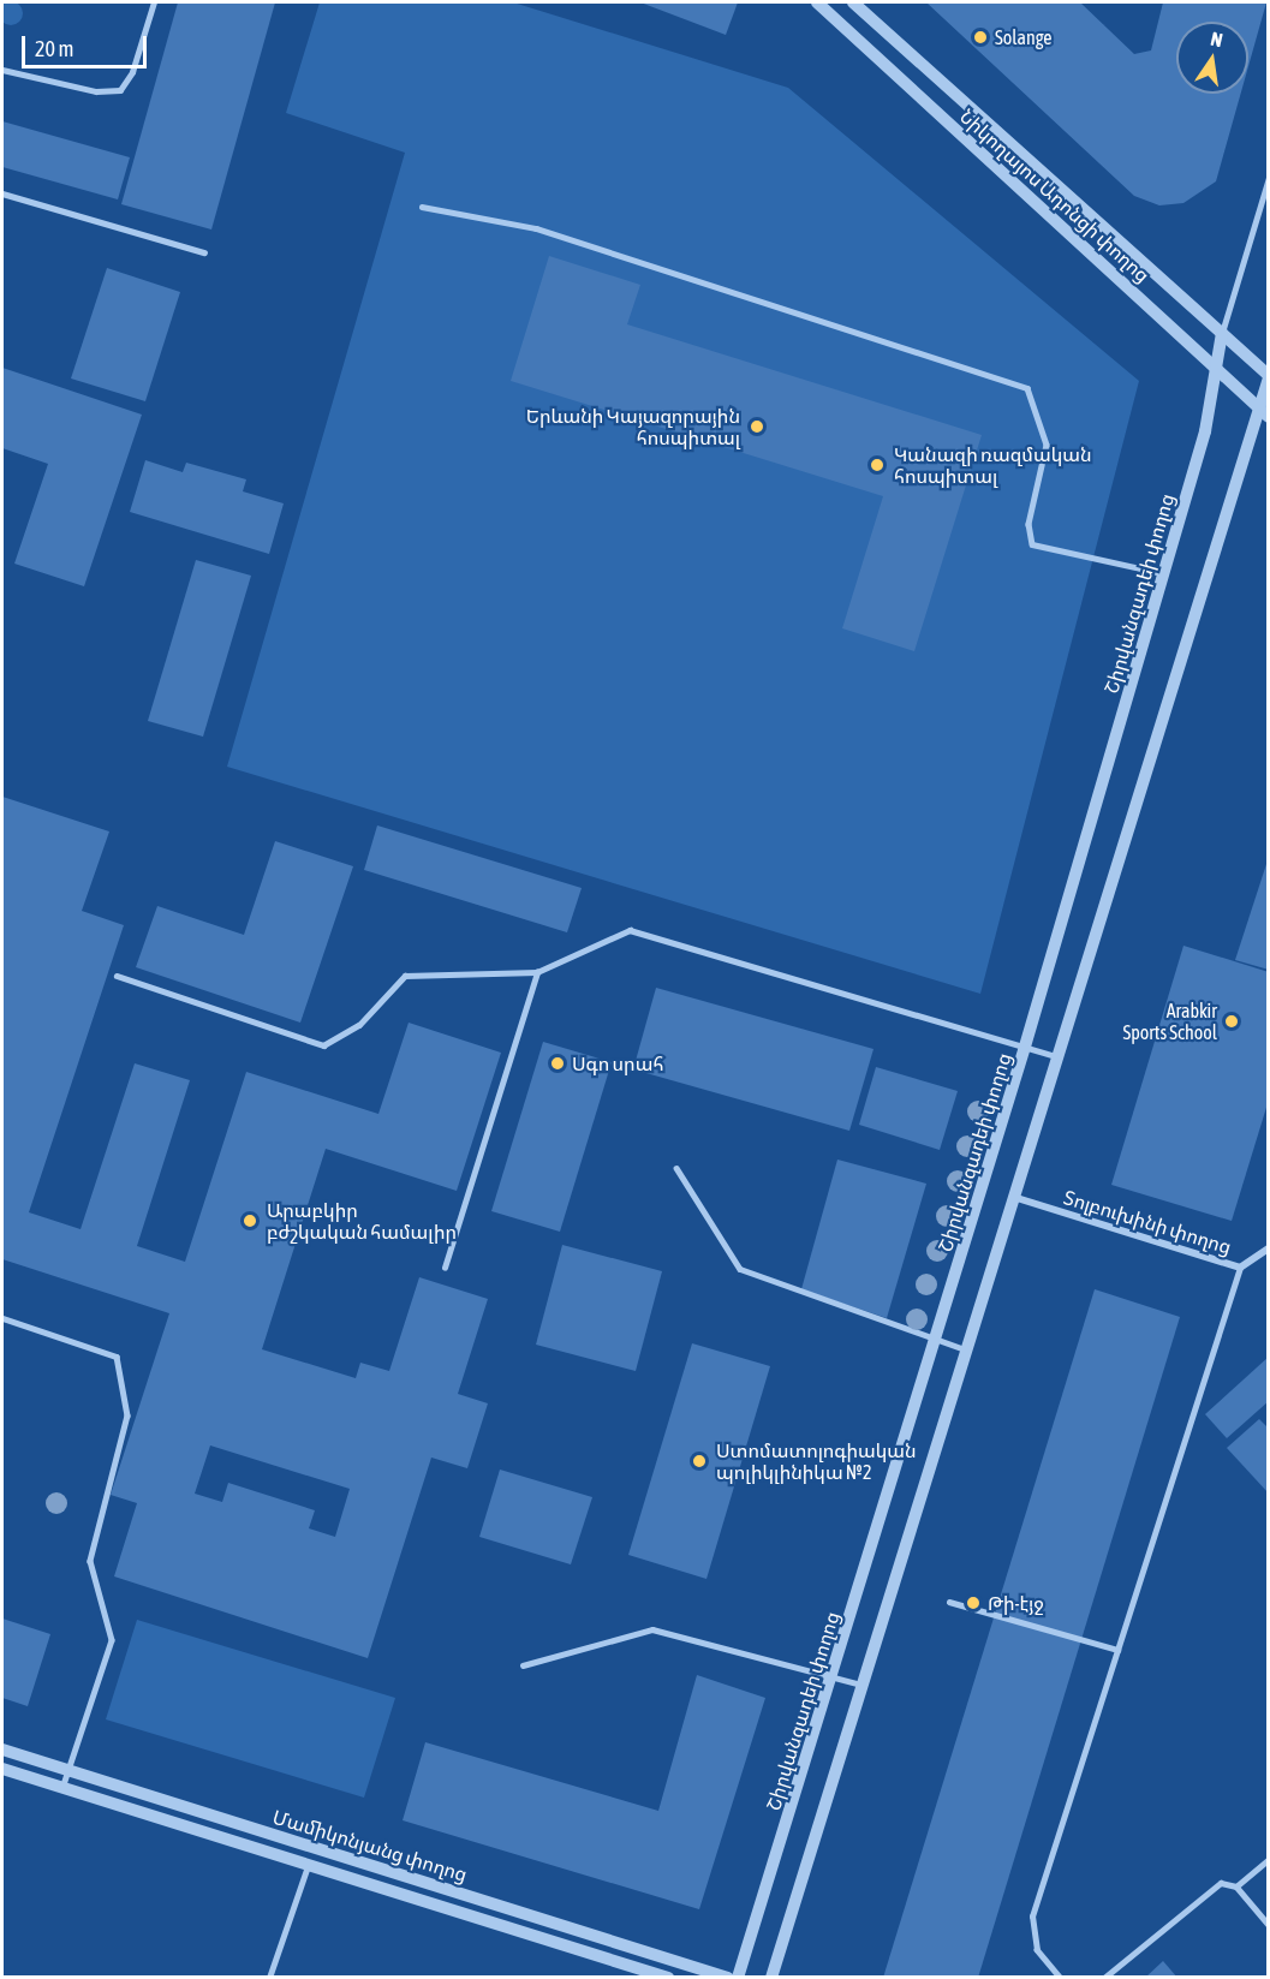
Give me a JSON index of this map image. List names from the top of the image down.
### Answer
{
  "streets": {
    "street": [
      "Նիկողայոս Ադոնցի փողոց",
      "Շիրվանզադեի փողոց",
      "Տոլբուխինի փողոց",
      "Մամիկոնյանց փողոց"
    ]
  },
  "crossings": [
    ["Նիկողայոս Ադոնցի փողոց", "Շիրվանզադեի փողոց"]
  ],
  "places": [
    "Solange",
    "Երևանի Կայազորային հոսպիտալ",
    "Կանազի ռազմական հոսպիտալ",
    "Arabkir Sports School",
    "Սգո սրահ",
    "Արաբկիր բժշկական համալիր",
    "Ստոմատոլոգիական պոլիկլինիկա №2",
    "Թի-էյջ"
  ],
  "scale_bar": "20 m",
  "north": "top"
}
